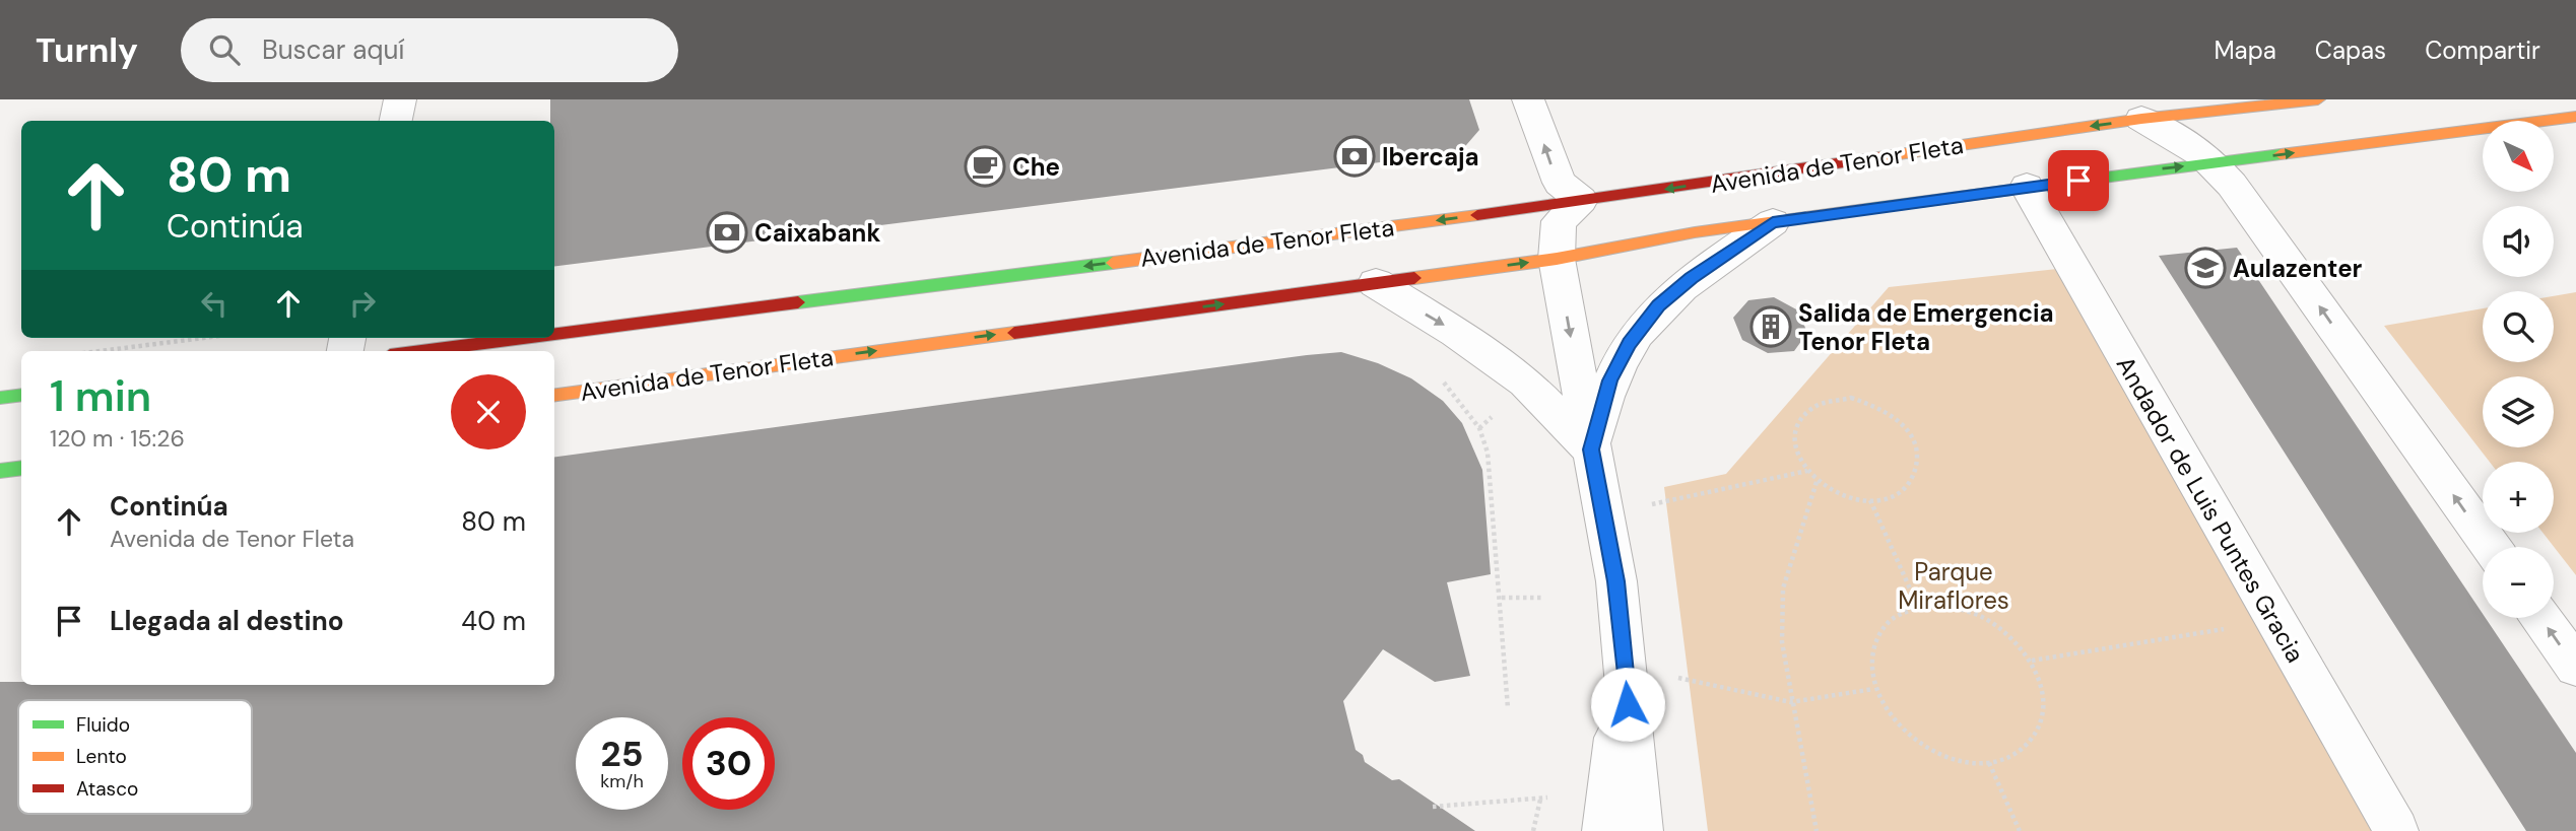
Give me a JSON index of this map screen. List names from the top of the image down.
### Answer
{
  "streets": {
    "main road": ["Avenida de Tenor Fleta"],
    "street": ["Andador de Luis Puntes Gracia"]
  },
  "crossings": [
    ["Avenida de Tenor Fleta", "Andador de Luis Puntes Gracia"]
  ],
  "parks": ["Parque Miraflores"],
  "places": {
    "bank": ["Ibercaja", "Caixabank"],
    "cafe": ["Che"],
    "school or university": ["Aulazenter"],
    "building": ["Salida de Emergencia Tenor Fleta"]
  },
  "legend": ["Fluido", "Lento", "Atasco"],
  "north": "bottom right",
  "page": {
    "header": "Turnly",
    "search": "Buscar aquí",
    "nav": ["Mapa", "Capas", "Compartir"],
    "map_buttons": ["+", "−"],
    "turn": ["80 m", "Continúa"],
    "heading": ["1 min", "120 m · 15:26"],
    "list": [
      {
        "name": "Continúa",
        "note": "Avenida de Tenor Fleta",
        "value": "80 m"
      },
      {
        "name": "Llegada al destino",
        "value": "40 m"
      }
    ],
    "speed": "25 km/h",
    "limit": "30"
  }
}
